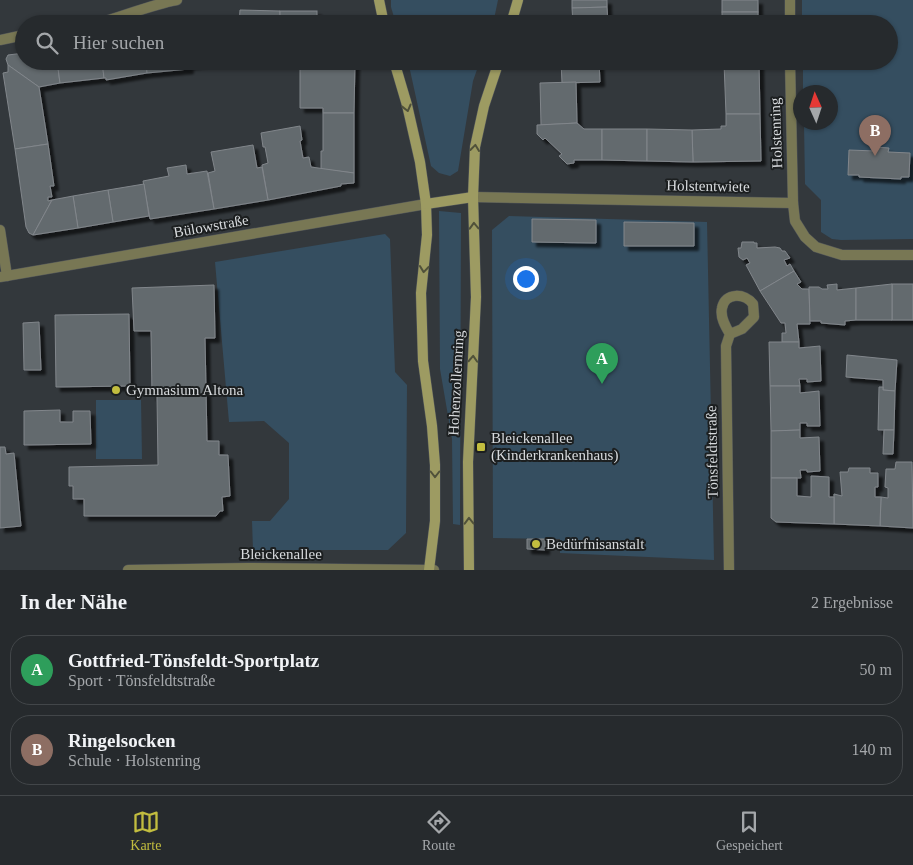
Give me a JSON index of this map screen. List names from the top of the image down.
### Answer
{
  "streets": {
    "main road": ["Hohenzollernring"],
    "street": [
      "Holstenring",
      "Holstentwiete",
      "Bülowstraße",
      "Tönsfeldtstraße",
      "Bleickenallee"
    ]
  },
  "crossings": [
    ["Holstenring", "Holstentwiete"],
    ["Holstentwiete", "Hohenzollernring"],
    ["Bülowstraße", "Hohenzollernring"],
    ["Hohenzollernring", "Bleickenallee"]
  ],
  "places": {
    "other": ["Gymnasium Altona", "Bedürfnisanstalt"],
    "transit": ["Bleickenallee (Kinderkrankenhaus)"]
  },
  "north": "top",
  "page": {
    "search": "Hier suchen",
    "pins": ["B", "A"],
    "heading": ["In der Nähe", "2 Ergebnisse"],
    "list": [
      {
        "mark": "A",
        "name": "Gottfried-Tönsfeldt-Sportplatz",
        "note": "Sport · Tönsfeldtstraße",
        "value": "50 m"
      },
      {
        "mark": "B",
        "name": "Ringelsocken",
        "note": "Schule · Holstenring",
        "value": "140 m"
      }
    ],
    "nav": ["Karte", "Route", "Gespeichert"]
  }
}
